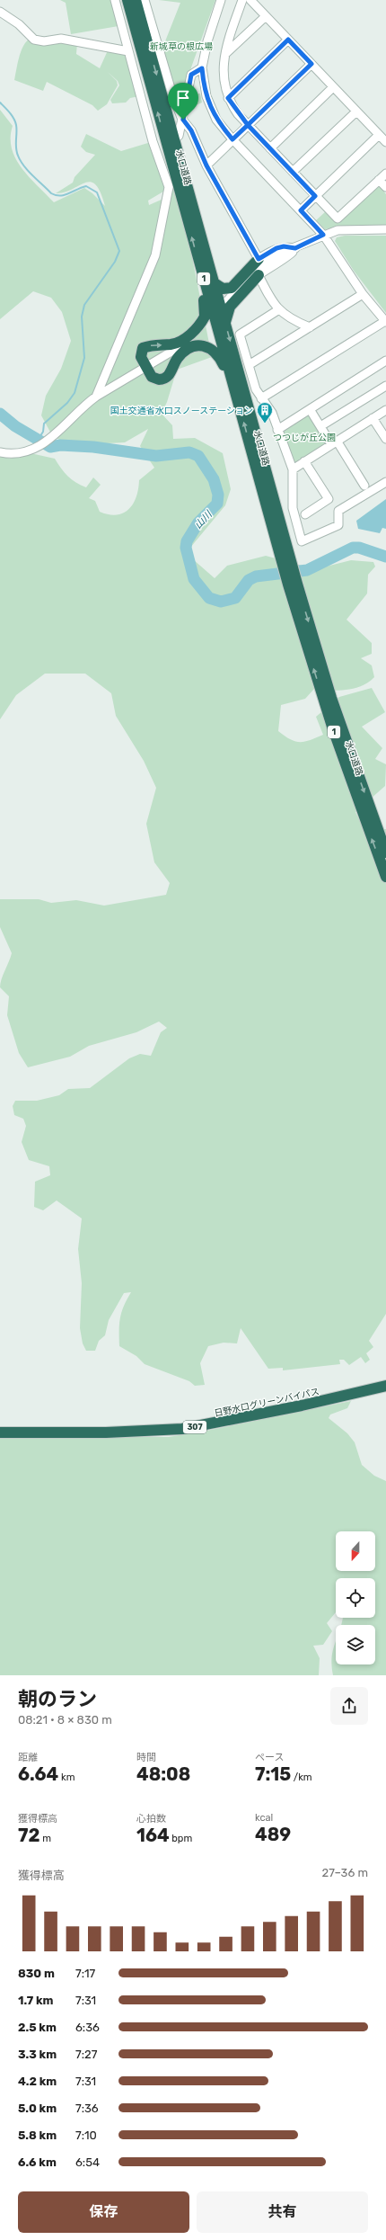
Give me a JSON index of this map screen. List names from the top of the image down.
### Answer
{
  "streets": {
    "highway": [
      "水口道路",
      "1",
      "日野水口グリーンバイパス",
      "307"
    ]
  },
  "water": ["山川"],
  "parks": ["新城草の根広場", "つつじが丘公園"],
  "places": {
    "building": ["国土交通省水口スノーステーション"]
  },
  "north": "bottom",
  "page": {
    "heading": ["朝のラン", "08:21 · 8 × 830 m"],
    "stats": [
      ["距離", "6.64 km"],
      ["時間", "48:08"],
      ["ペース", "7:15 /km"],
      ["獲得標高", "72 m"],
      ["心拍数", "164 bpm"],
      ["kcal", "489"]
    ],
    "chart": ["獲得標高", "27–36 m"],
    "list": [
      {
        "name": "830 m",
        "note": "7:17"
      },
      {
        "name": "1.7 km",
        "note": "7:31"
      },
      {
        "name": "2.5 km",
        "note": "6:36"
      },
      {
        "name": "3.3 km",
        "note": "7:27"
      },
      {
        "name": "4.2 km",
        "note": "7:31"
      },
      {
        "name": "5.0 km",
        "note": "7:36"
      },
      {
        "name": "5.8 km",
        "note": "7:10"
      },
      {
        "name": "6.6 km",
        "note": "6:54"
      }
    ],
    "buttons": ["保存", "共有"]
  }
}
